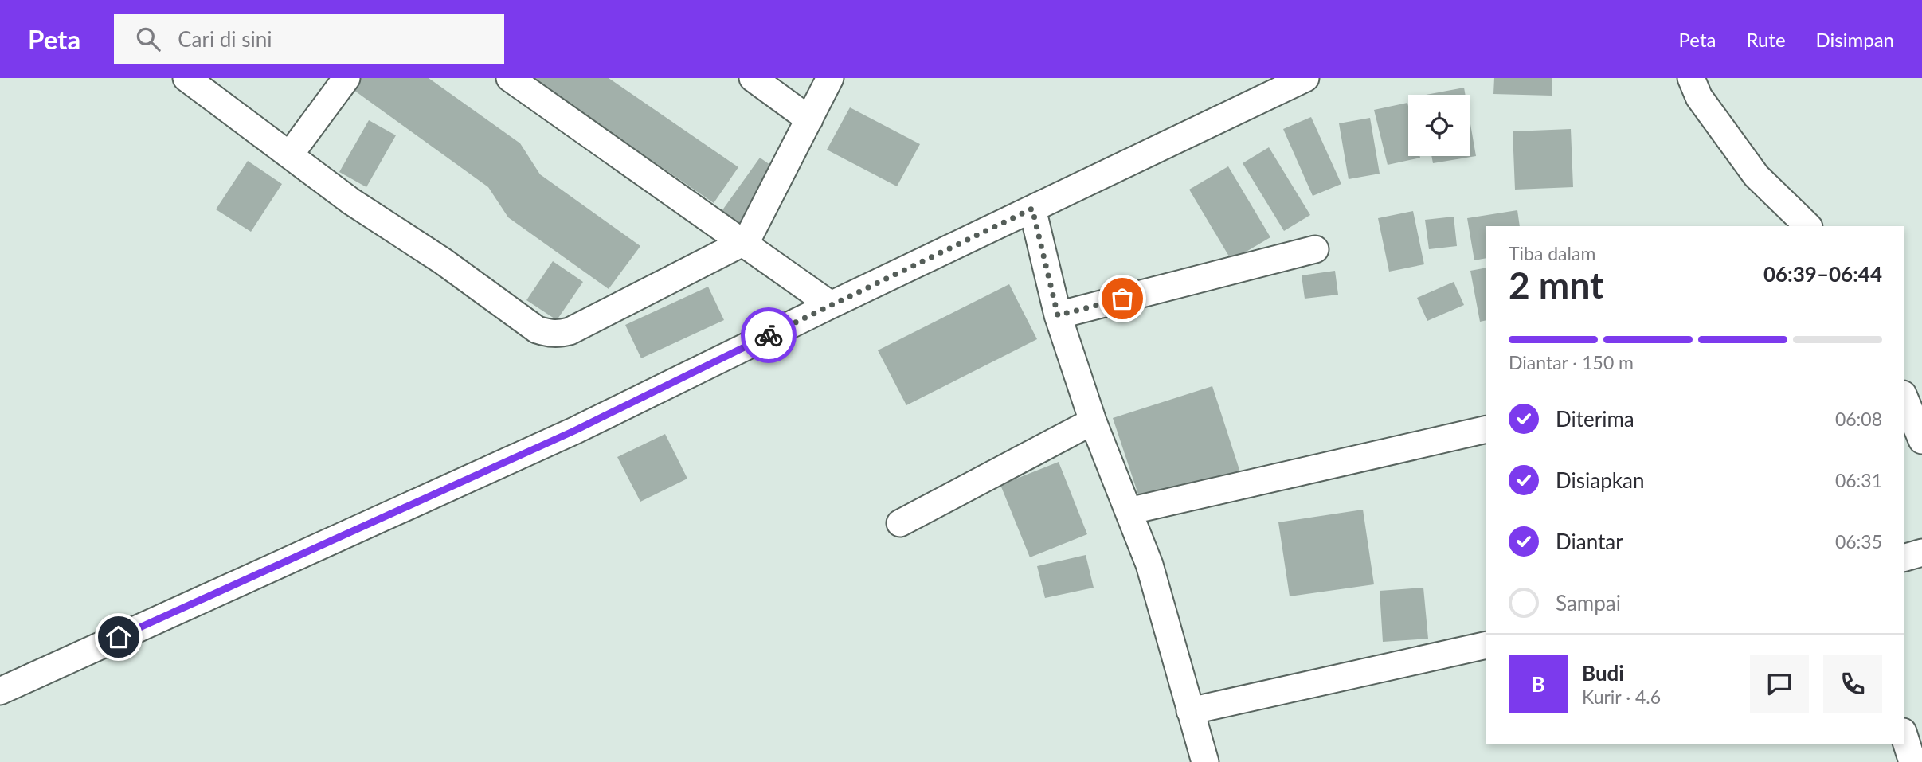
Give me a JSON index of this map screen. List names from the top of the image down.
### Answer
{
  "page": {
    "header": "Peta",
    "search": "Cari di sini",
    "nav": ["Peta", "Rute", "Disimpan"],
    "heading": ["2 mnt", "Tiba dalam", "06:39–06:44"],
    "panel": ["Budi", "Kurir · 4.6"],
    "bar": "Diantar · 150 m",
    "list": [
      ["Diterima", "06:08"],
      ["Disiapkan", "06:31"],
      ["Diantar", "06:35"],
      "Sampai"
    ],
    "round": "B"
  }
}
